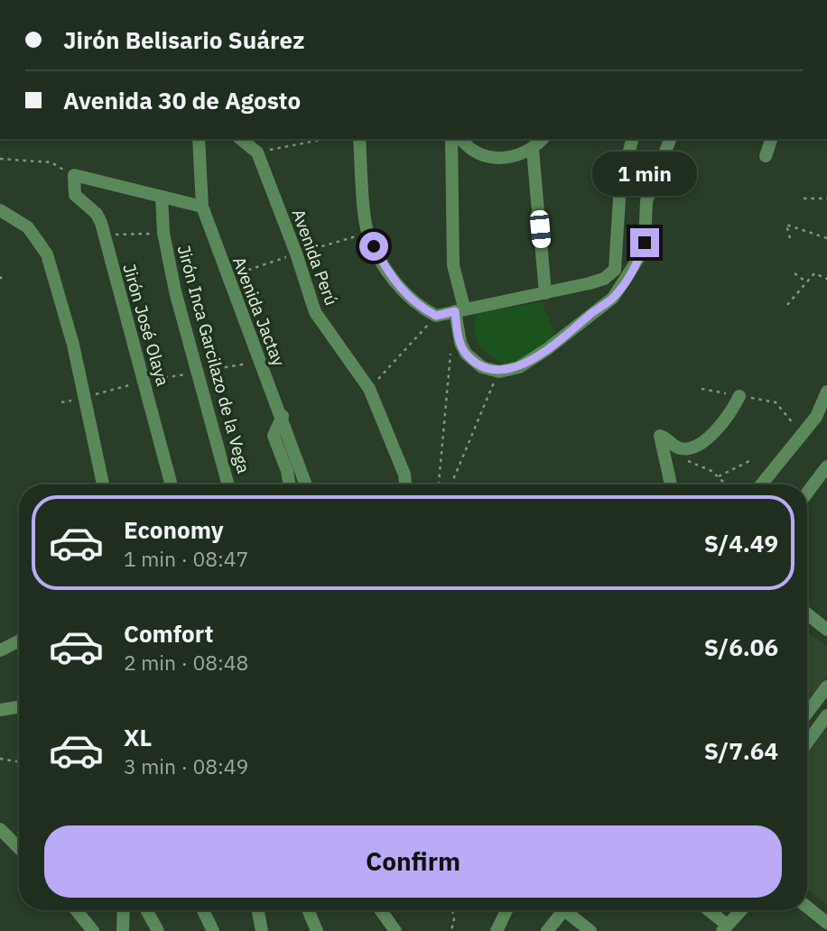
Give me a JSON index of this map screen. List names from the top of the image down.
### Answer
{
  "streets": {
    "street": [
      "Avenida Perú",
      "Avenida Jactay",
      "Jirón José Olaya",
      "Jirón Inca Garcilazo de la Vega"
    ]
  },
  "page": {
    "banner": ["Jirón Belisario Suárez", "Avenida 30 de Agosto"],
    "bubble": "1 min",
    "list": [
      {
        "name": "Economy",
        "note": "1 min · 08:47",
        "value": "S/4.49"
      },
      {
        "name": "Comfort",
        "note": "2 min · 08:48",
        "value": "S/6.06"
      },
      {
        "name": "XL",
        "note": "3 min · 08:49",
        "value": "S/7.64"
      }
    ],
    "buttons": "Confirm"
  }
}
